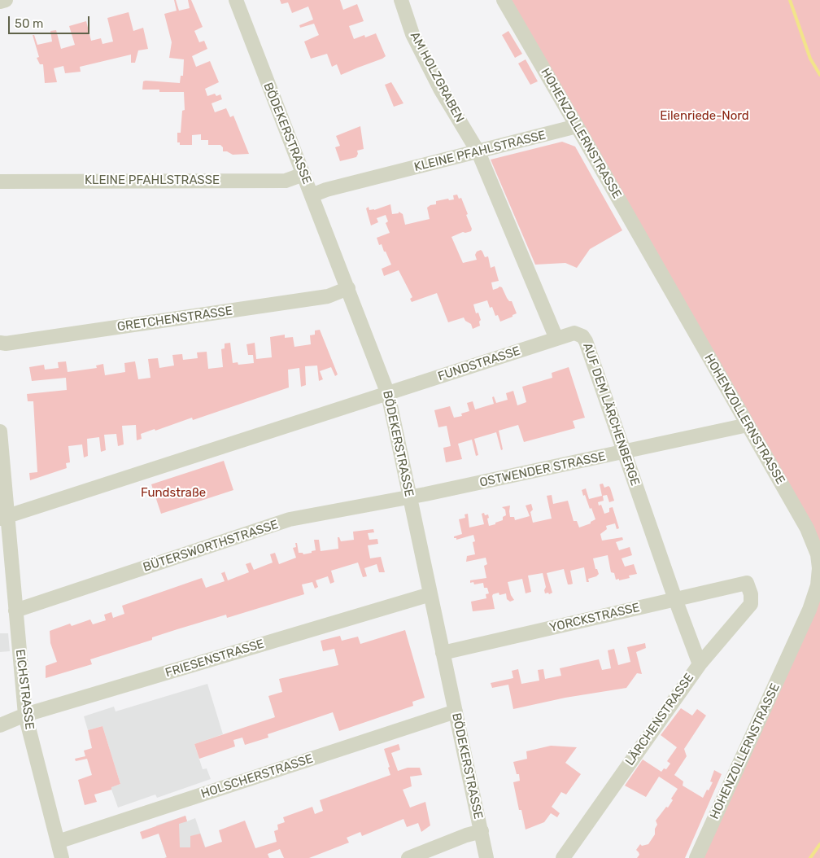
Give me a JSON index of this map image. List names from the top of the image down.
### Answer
{
  "streets": {
    "street": [
      "AM HOLZGRABEN",
      "BÖDEKERSTRASSE",
      "HOHENZOLLERNSTRASSE",
      "KLEINE PFAHLSTRASSE",
      "GRETCHENSTRASSE",
      "FUNDSTRASSE",
      "AUF DEM LÄRCHENBERGE",
      "OSTWENDER STRASSE",
      "BÜTERSWORTHSTRASSE",
      "YORCKSTRASSE",
      "FRIESENSTRASSE",
      "EICHSTRASSE",
      "LÄRCHENSTRASSE",
      "HOLSCHERSTRASSE"
    ]
  },
  "crossings": [
    ["AM HOLZGRABEN", "KLEINE PFAHLSTRASSE"],
    ["BÖDEKERSTRASSE", "KLEINE PFAHLSTRASSE"],
    ["BÖDEKERSTRASSE", "GRETCHENSTRASSE"],
    ["BÖDEKERSTRASSE", "FUNDSTRASSE"],
    ["BÖDEKERSTRASSE", "OSTWENDER STRASSE"],
    ["BÖDEKERSTRASSE", "BÜTERSWORTHSTRASSE"],
    ["BÖDEKERSTRASSE", "YORCKSTRASSE"],
    ["BÖDEKERSTRASSE", "FRIESENSTRASSE"],
    ["BÖDEKERSTRASSE", "HOLSCHERSTRASSE"],
    ["HOHENZOLLERNSTRASSE", "KLEINE PFAHLSTRASSE"],
    ["HOHENZOLLERNSTRASSE", "OSTWENDER STRASSE"],
    ["FUNDSTRASSE", "AUF DEM LÄRCHENBERGE"],
    ["FUNDSTRASSE", "EICHSTRASSE"],
    ["AUF DEM LÄRCHENBERGE", "OSTWENDER STRASSE"],
    ["AUF DEM LÄRCHENBERGE", "YORCKSTRASSE"],
    ["AUF DEM LÄRCHENBERGE", "LÄRCHENSTRASSE"],
    ["OSTWENDER STRASSE", "BÜTERSWORTHSTRASSE"],
    ["BÜTERSWORTHSTRASSE", "EICHSTRASSE"],
    ["YORCKSTRASSE", "LÄRCHENSTRASSE"],
    ["FRIESENSTRASSE", "EICHSTRASSE"],
    ["EICHSTRASSE", "HOLSCHERSTRASSE"]
  ],
  "parks": ["Eilenriede-Nord", "Fundstraße"],
  "scale_bar": "50 m"
}
